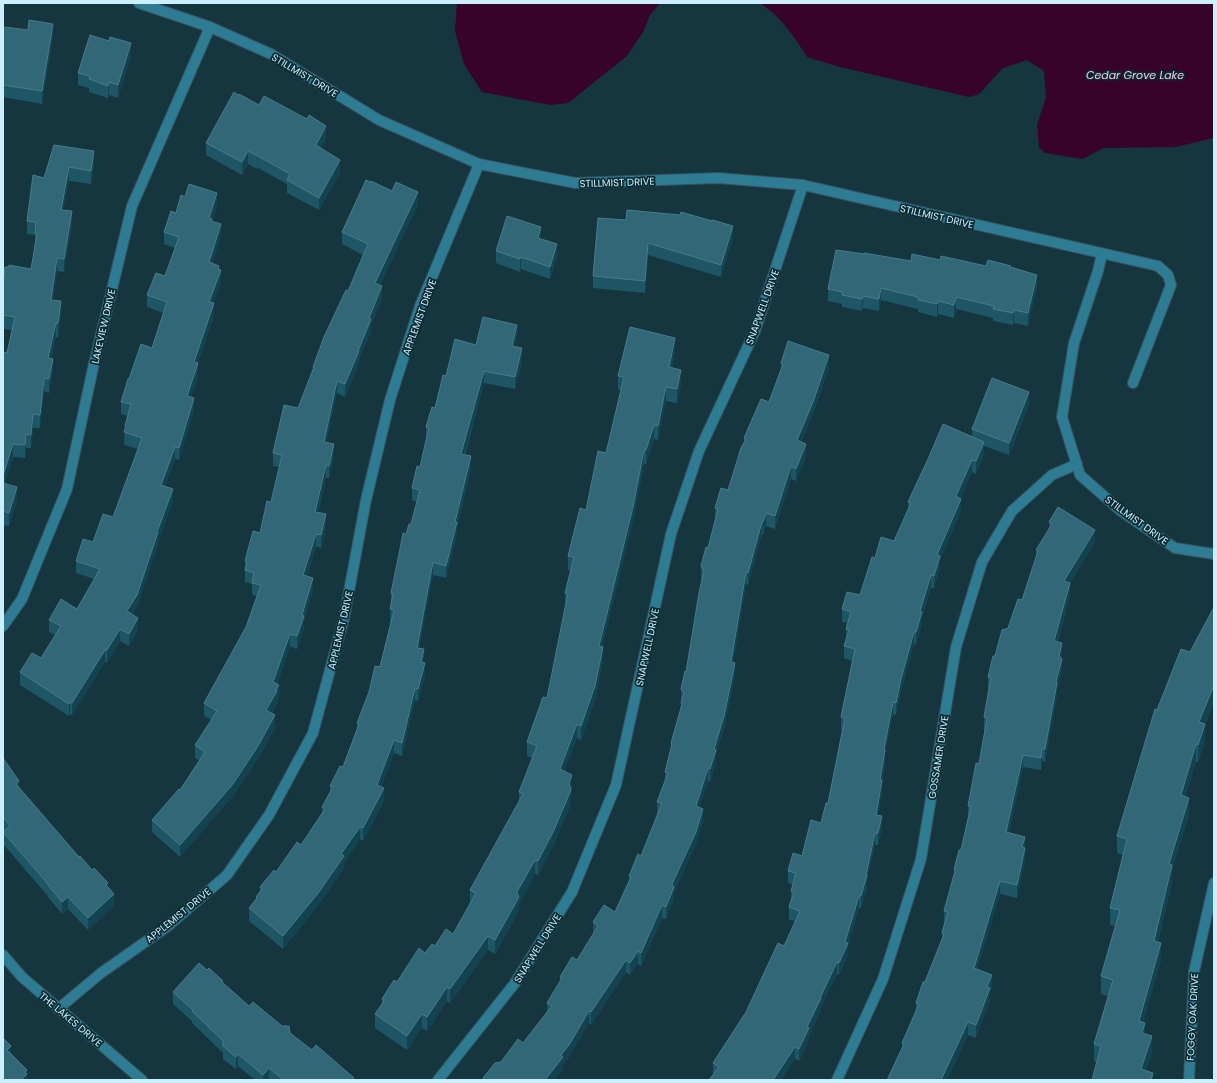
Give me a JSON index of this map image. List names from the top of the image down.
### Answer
{
  "streets": {
    "street": [
      "STILLMIST DRIVE",
      "SNAPWELL DRIVE",
      "APPLEMIST DRIVE",
      "LAKEVIEW DRIVE",
      "GOSSAMER DRIVE",
      "FOGGY OAK DRIVE",
      "THE LAKES DRIVE"
    ]
  },
  "crossings": [
    ["STILLMIST DRIVE", "SNAPWELL DRIVE"],
    ["STILLMIST DRIVE", "APPLEMIST DRIVE"],
    ["STILLMIST DRIVE", "LAKEVIEW DRIVE"],
    ["STILLMIST DRIVE", "GOSSAMER DRIVE"],
    ["APPLEMIST DRIVE", "THE LAKES DRIVE"]
  ],
  "water": ["Cedar Grove Lake"]
}
